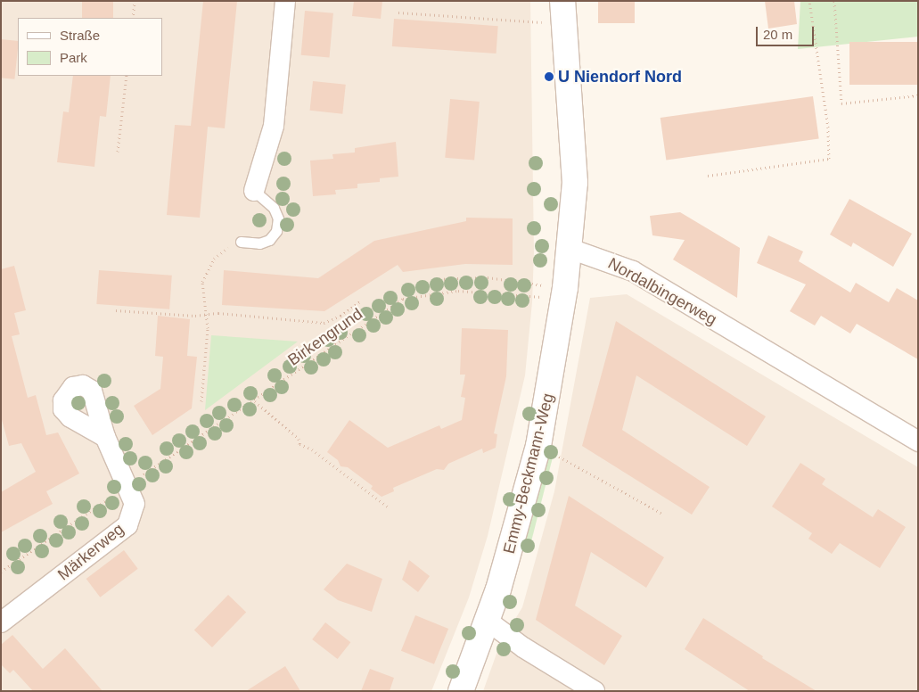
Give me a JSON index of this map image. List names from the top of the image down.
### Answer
{
  "streets": {
    "street": ["Nordalbingerweg", "Emmy-Beckmann-Weg", "Märkerweg"],
    "path": ["Birkengrund"]
  },
  "crossings": [
    ["Nordalbingerweg", "Emmy-Beckmann-Weg"],
    ["Birkengrund", "Emmy-Beckmann-Weg"],
    ["Birkengrund", "Märkerweg"]
  ],
  "places": ["U Niendorf Nord"],
  "legend": ["Straße", "Park"],
  "scale_bar": "20 m"
}
